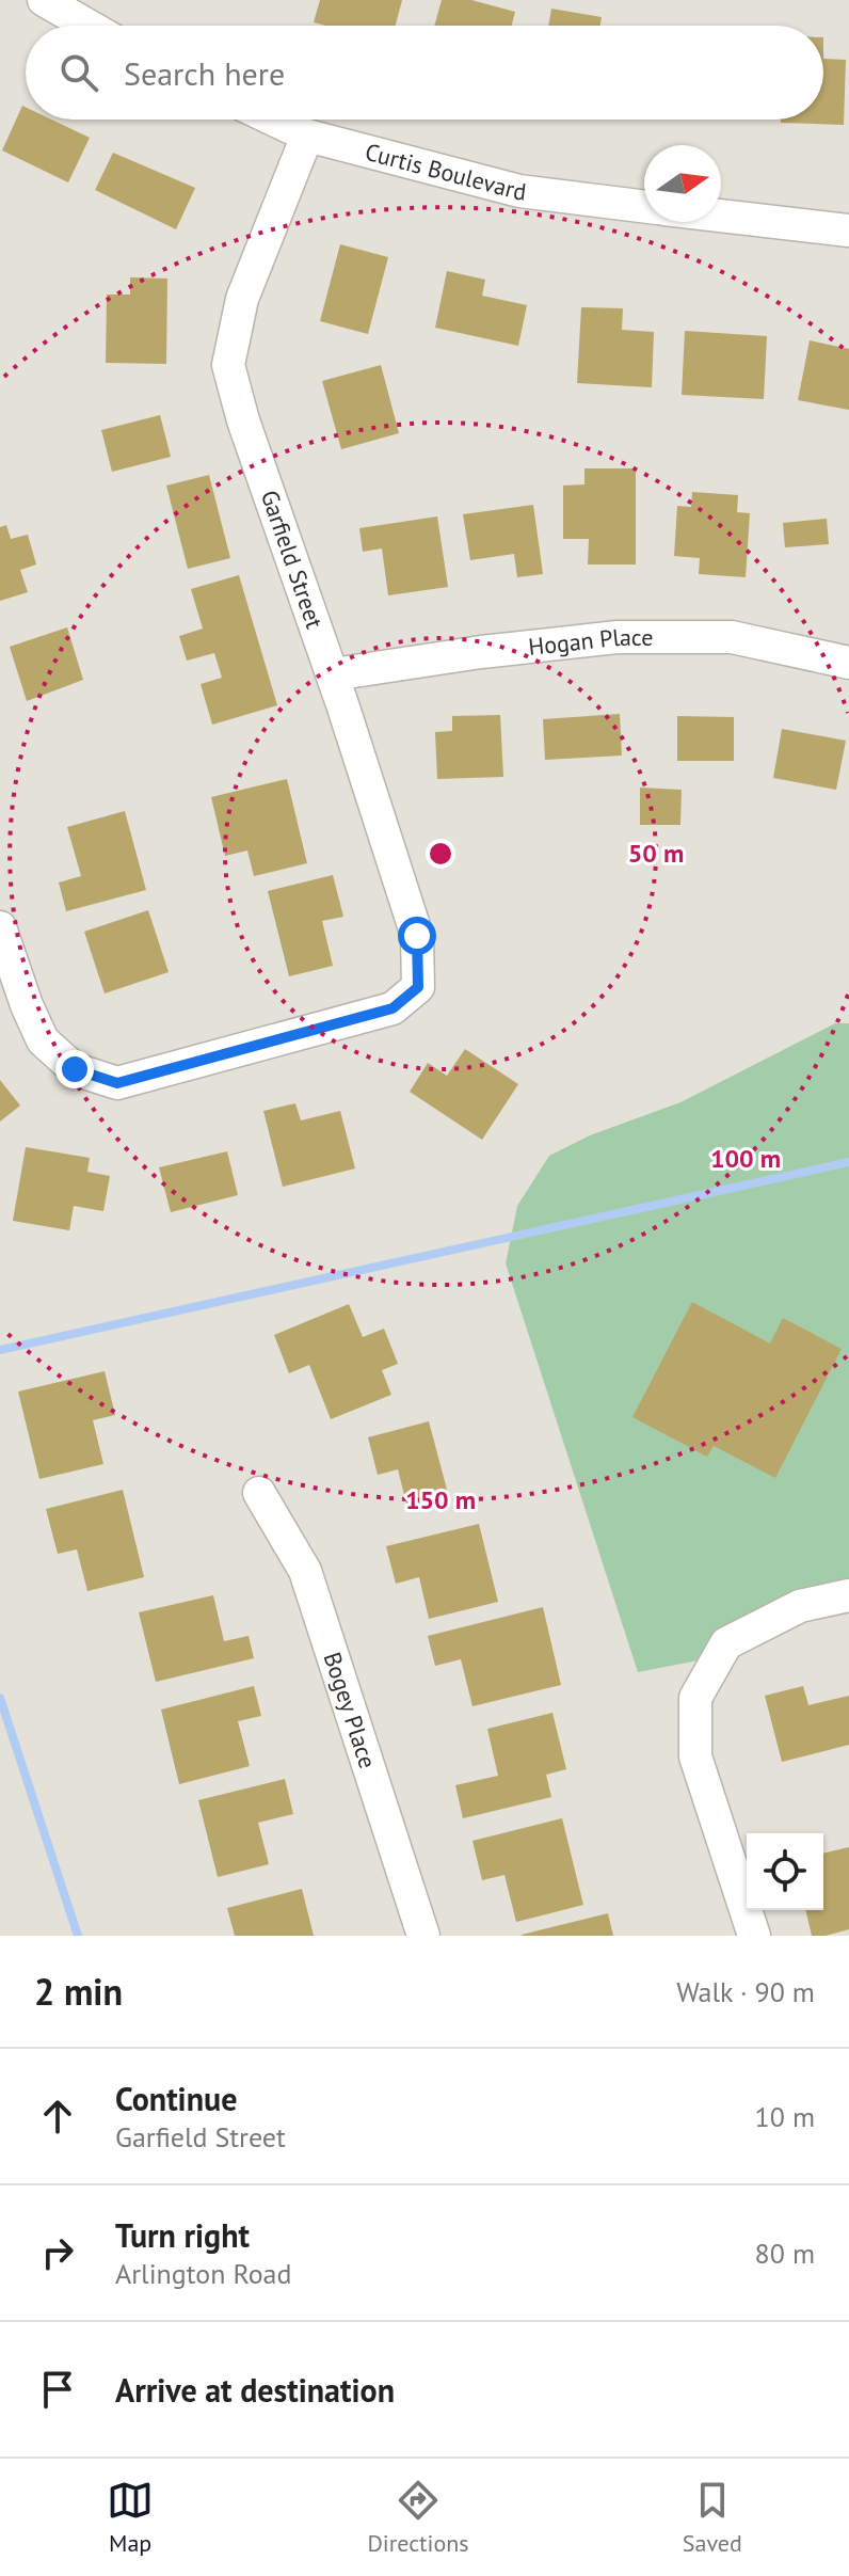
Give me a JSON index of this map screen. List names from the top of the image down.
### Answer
{
  "streets": {
    "street": [
      "Curtis Boulevard",
      "Garfield Street",
      "Hogan Place",
      "Bogey Place"
    ]
  },
  "crossings": [
    ["Curtis Boulevard", "Garfield Street"],
    ["Garfield Street", "Hogan Place"]
  ],
  "north": "right",
  "page": {
    "search": "Search here",
    "heading": ["2 min", "Walk · 90 m"],
    "list": [
      ["Continue", "Garfield Street", "10 m"],
      ["Turn right", "Arlington Road", "80 m"],
      "Arrive at destination"
    ],
    "nav": ["Map", "Directions", "Saved"]
  },
  "rings": ["50 m", "100 m", "150 m"]
}
